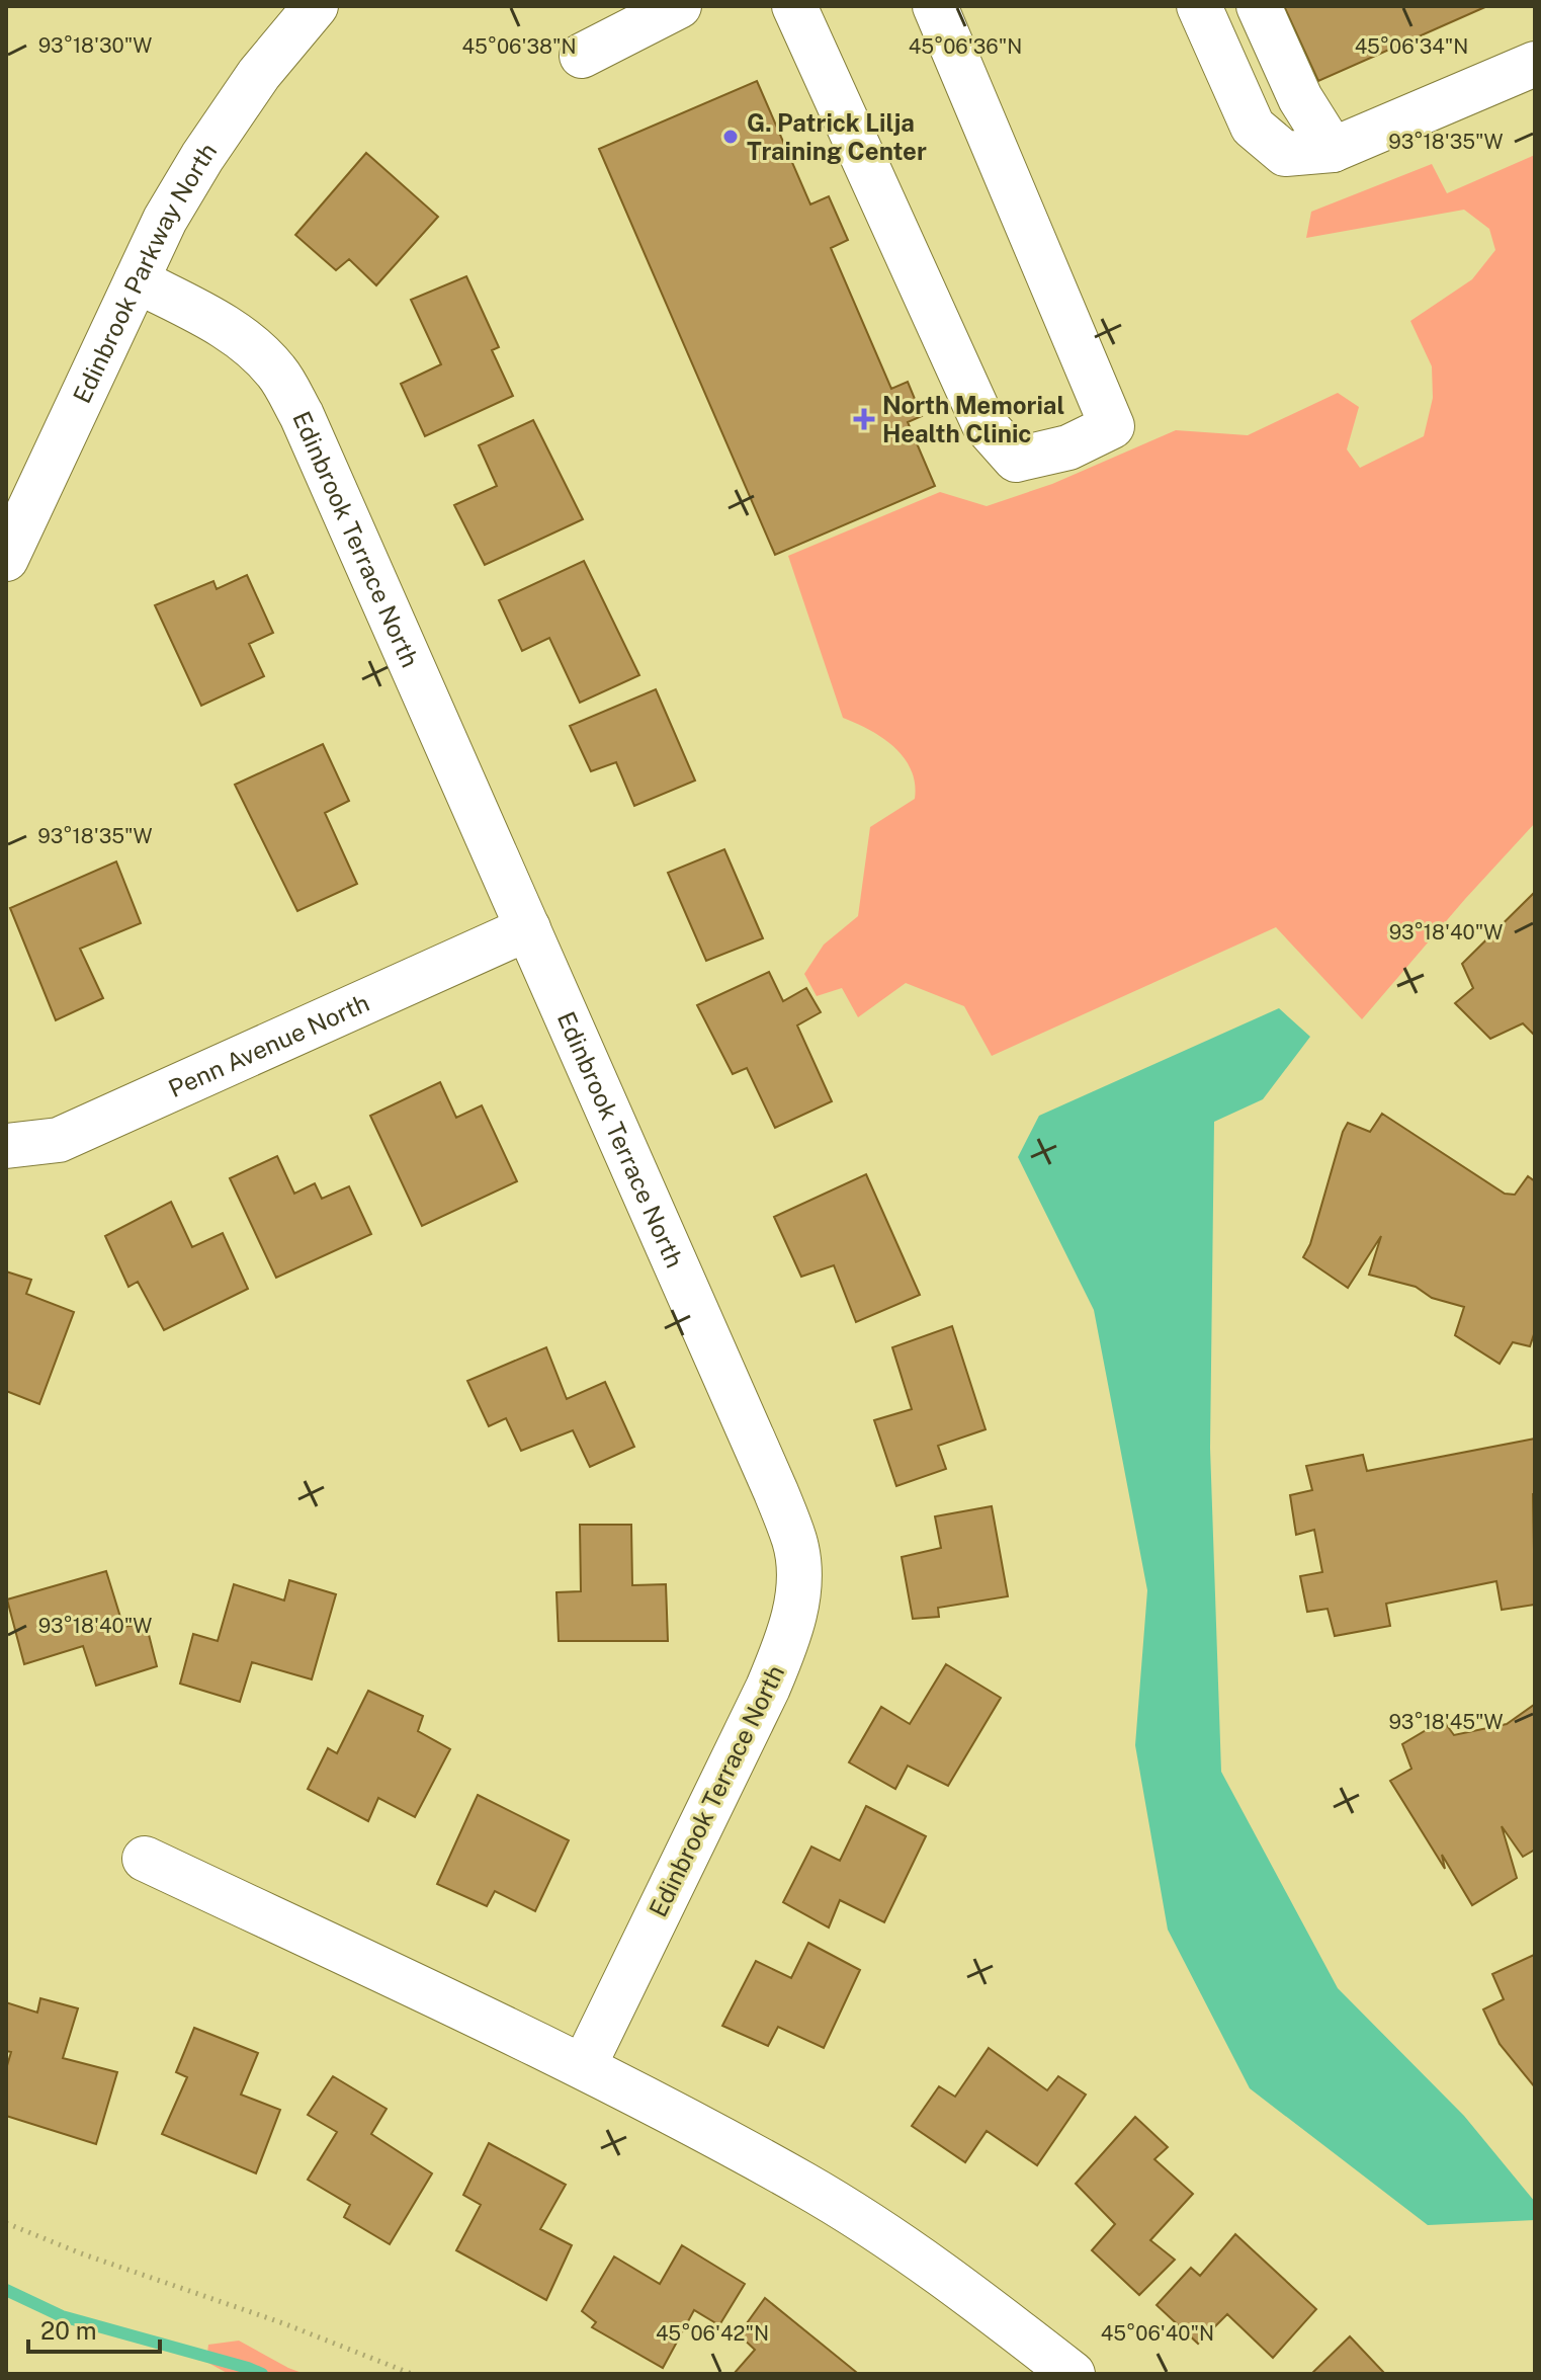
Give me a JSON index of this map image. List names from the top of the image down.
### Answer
{
  "streets": {
    "street": ["Edinbrook Parkway North", "Edinbrook Terrace North", "Penn Avenue North"]
  },
  "crossings": [
    ["Edinbrook Parkway North", "Edinbrook Terrace North"],
    ["Edinbrook Terrace North", "Penn Avenue North"]
  ],
  "places": {
    "other": ["G. Patrick Lilja Training Center"],
    "health": ["North Memorial Health Clinic"]
  },
  "scale_bar": "20 m",
  "coordinates": [
    "93°18'30\"W",
    "45°06'38\"N",
    "45°06'36\"N",
    "45°06'34\"N",
    "93°18'35\"W",
    "93°18'40\"W",
    "93°18'45\"W",
    "45°06'42\"N",
    "45°06'40\"N"
  ]
}
